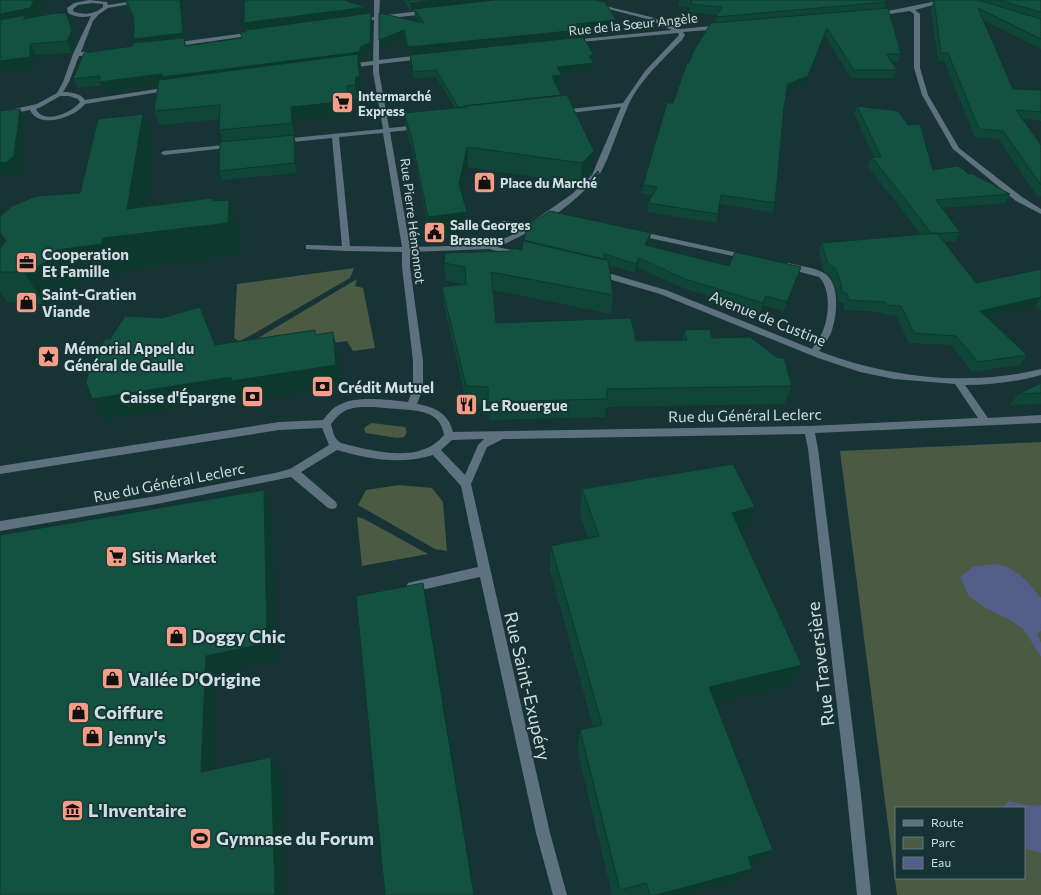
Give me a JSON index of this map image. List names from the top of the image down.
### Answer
{
  "streets": {
    "street": [
      "Rue de la Sœur Angèle",
      "Rue Pierre Hémonnot",
      "Avenue de Custine",
      "Rue du Général Leclerc",
      "Rue Traversière",
      "Rue Saint-Exupéry"
    ]
  },
  "crossings": [
    ["Rue du Général Leclerc", "Rue Traversière"]
  ],
  "places": {
    "supermarket": ["Intermarché Express", "Sitis Market"],
    "shop": [
      "Place du Marché",
      "Saint-Gratien Viande",
      "Doggy Chic",
      "Vallée D'Origine",
      "Coiffure",
      "Jenny's"
    ],
    "public building": ["Salle Georges Brassens"],
    "office": ["Cooperation Et Famille"],
    "place": ["Mémorial Appel du Général de Gaulle"],
    "bank": ["Crédit Mutuel", "Caisse d'Épargne"],
    "restaurant": ["Le Rouergue"],
    "museum": ["L'Inventaire"],
    "sports": ["Gymnase du Forum"]
  },
  "legend": ["Route", "Parc", "Eau"]
}
